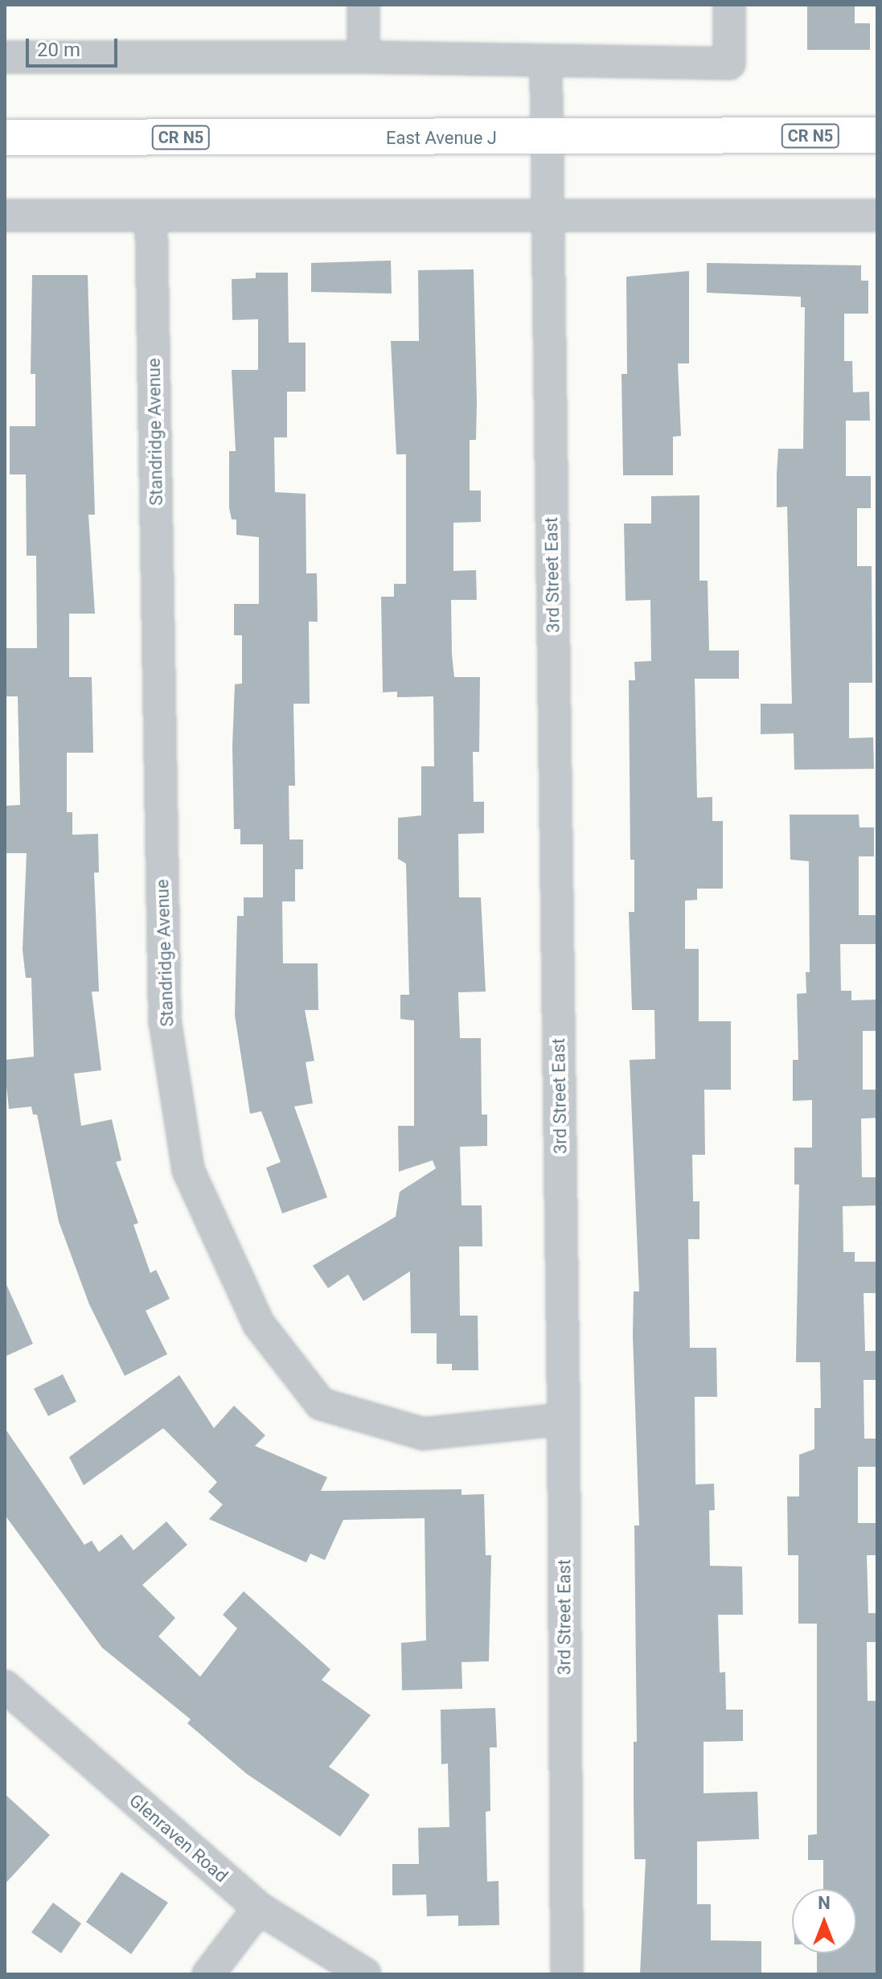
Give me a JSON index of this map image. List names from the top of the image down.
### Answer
{
  "streets": {
    "main road": ["CR N5", "East Avenue J"],
    "street": ["Standridge Avenue", "3rd Street East", "Glenraven Road"]
  },
  "crossings": [
    ["East Avenue J", "3rd Street East"],
    ["Standridge Avenue", "3rd Street East"]
  ],
  "scale_bar": "20 m",
  "north": "top"
}
